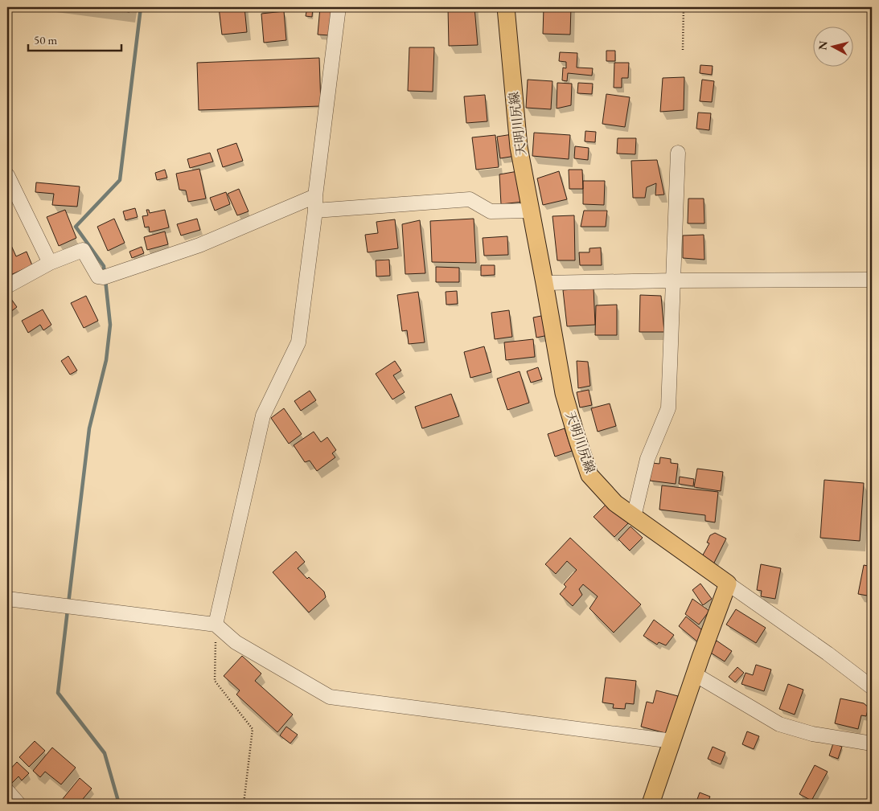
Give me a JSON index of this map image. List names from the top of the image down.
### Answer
{
  "streets": {
    "main road": ["天明川尻線"]
  },
  "scale_bar": "50 m",
  "north": "left"
}
